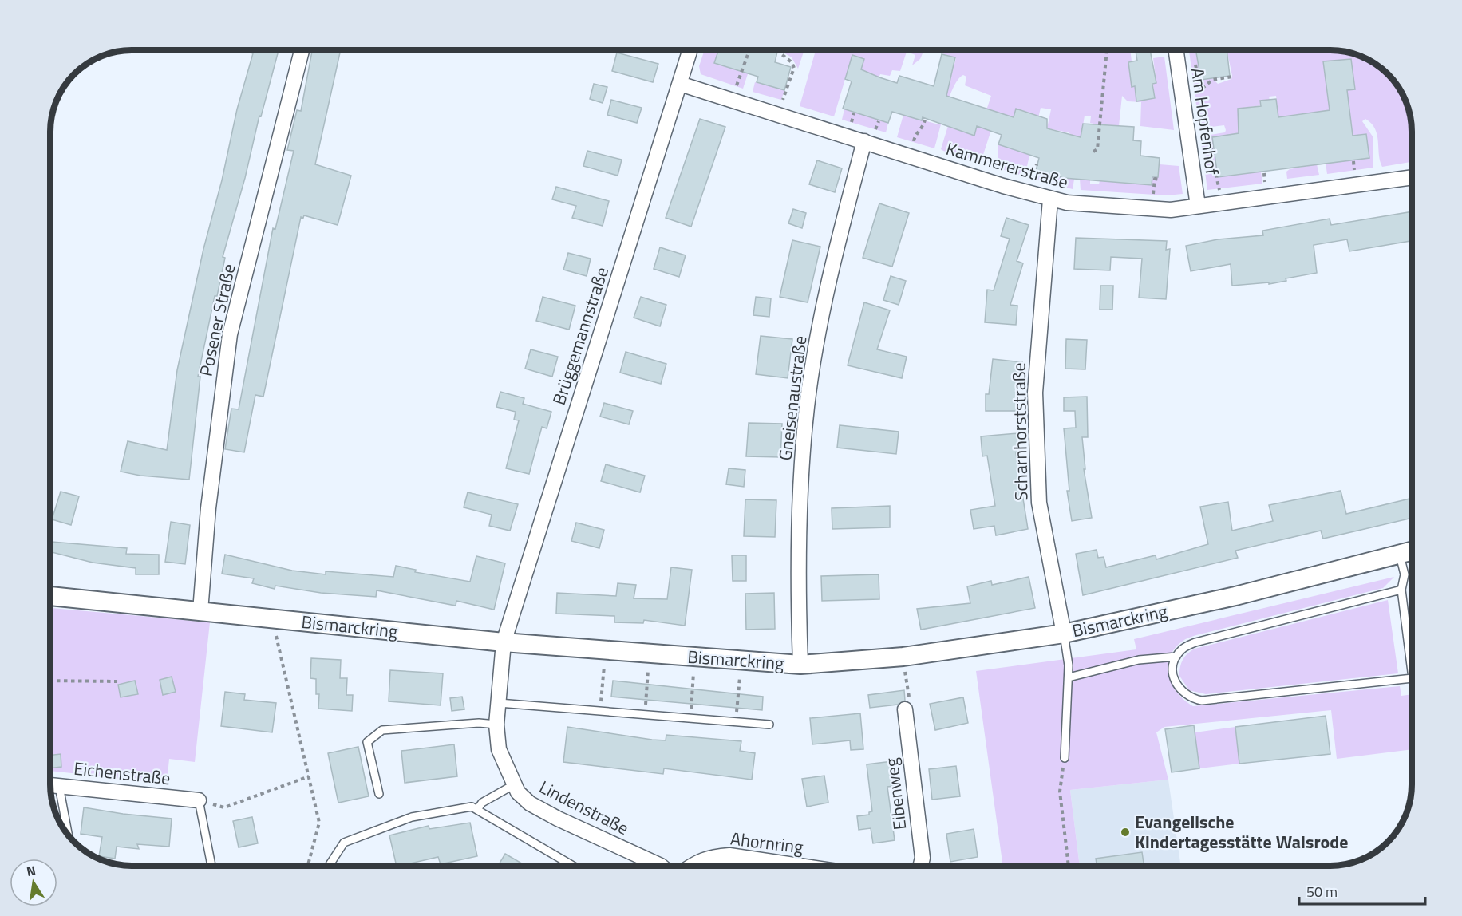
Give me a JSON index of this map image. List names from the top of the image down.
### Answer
{
  "streets": {
    "street": [
      "Am Hopfenhof",
      "Kammererstraße",
      "Posener Straße",
      "Brüggemannstraße",
      "Gneisenaustraße",
      "Scharnhorststraße",
      "Bismarckring",
      "Eichenstraße",
      "Eibenweg",
      "Lindenstraße",
      "Ahornring"
    ]
  },
  "crossings": [
    ["Am Hopfenhof", "Kammererstraße"],
    ["Kammererstraße", "Brüggemannstraße"],
    ["Kammererstraße", "Gneisenaustraße"],
    ["Kammererstraße", "Scharnhorststraße"],
    ["Posener Straße", "Bismarckring"],
    ["Brüggemannstraße", "Bismarckring"],
    ["Brüggemannstraße", "Lindenstraße"],
    ["Gneisenaustraße", "Bismarckring"],
    ["Scharnhorststraße", "Bismarckring"],
    ["Bismarckring", "Lindenstraße"]
  ],
  "places": ["Evangelische Kindertagesstätte Walsrode"],
  "scale_bar": "50 m",
  "north": "top"
}
